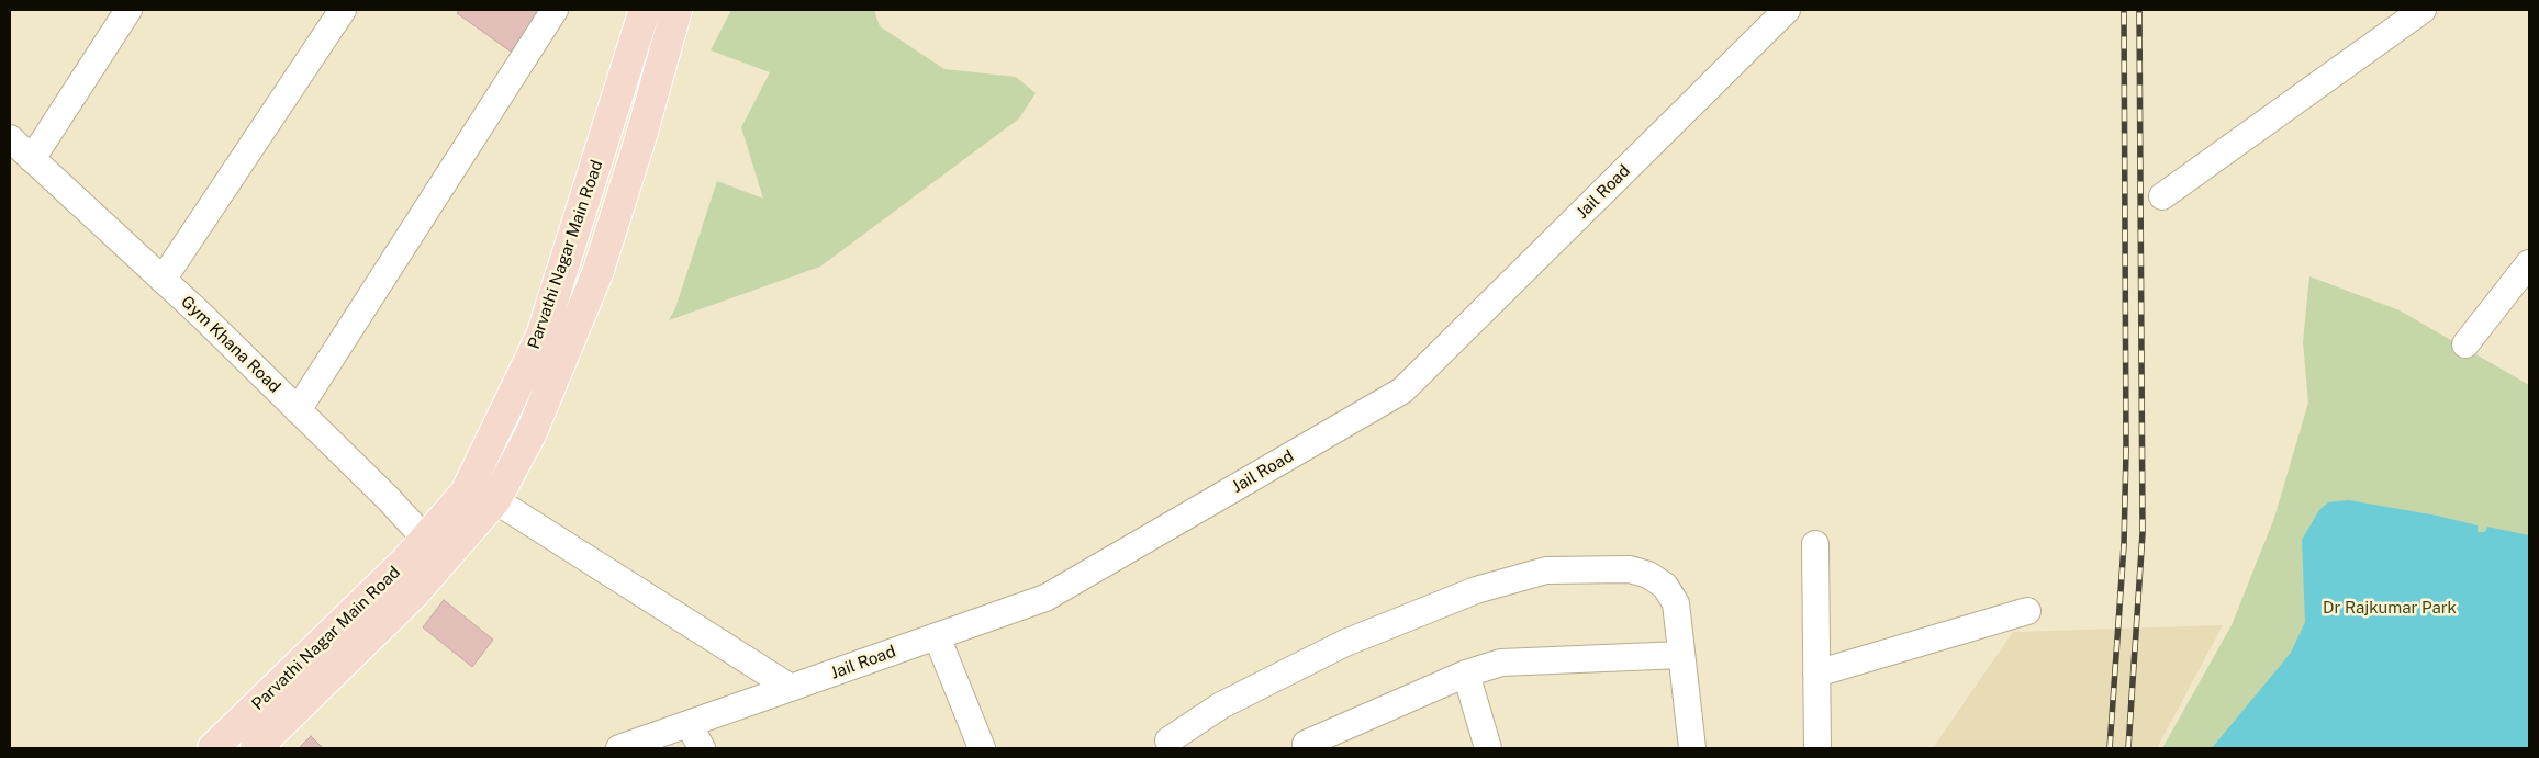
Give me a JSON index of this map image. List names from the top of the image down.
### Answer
{
  "streets": {
    "main road": ["Parvathi Nagar Main Road"],
    "street": ["Jail Road", "Gym Khana Road"]
  },
  "crossings": [
    ["Parvathi Nagar Main Road", "Gym Khana Road"]
  ],
  "parks": ["Dr Rajkumar Park"]
}
